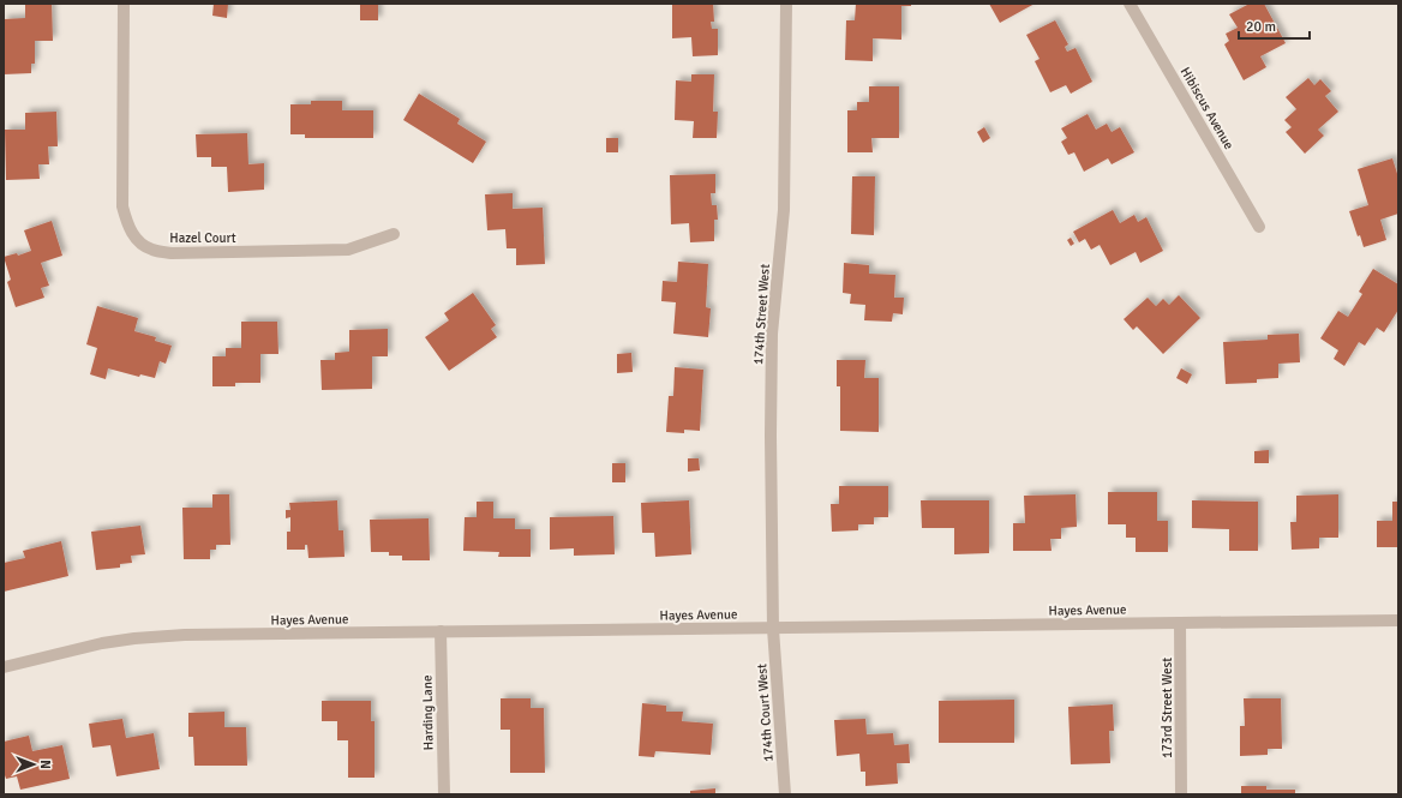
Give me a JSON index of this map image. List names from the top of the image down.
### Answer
{
  "streets": {
    "street": [
      "Hibiscus Avenue",
      "Hazel Court",
      "174th Street West",
      "Hayes Avenue",
      "173rd Street West",
      "Harding Lane",
      "174th Court West"
    ]
  },
  "crossings": [
    ["174th Street West", "Hayes Avenue"],
    ["174th Street West", "174th Court West"],
    ["Hayes Avenue", "173rd Street West"],
    ["Hayes Avenue", "Harding Lane"],
    ["Hayes Avenue", "174th Court West"]
  ],
  "scale_bar": "20 m",
  "north": "right"
}
